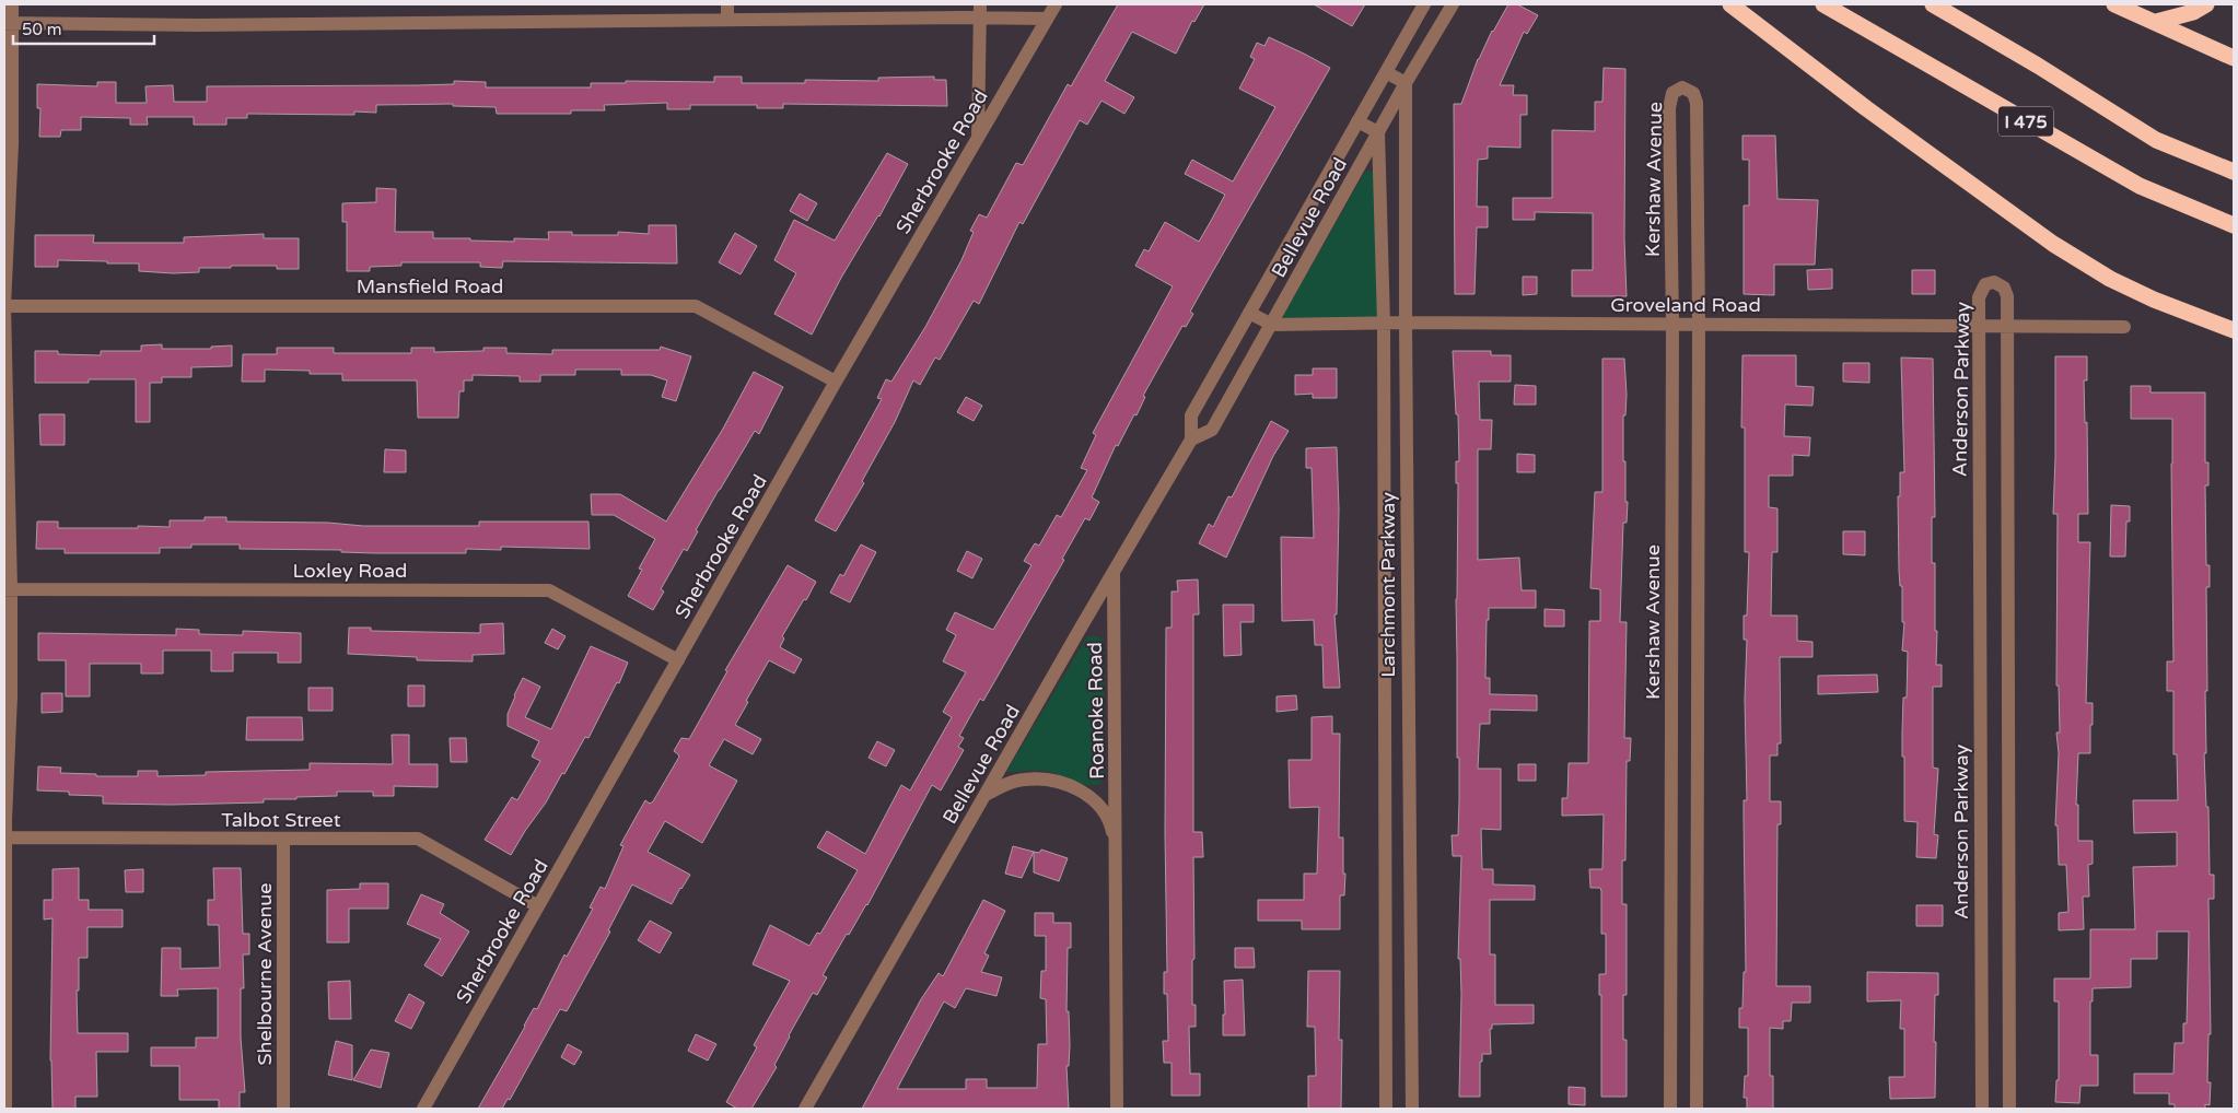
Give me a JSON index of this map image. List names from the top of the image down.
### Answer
{
  "streets": {
    "highway": ["I 475"],
    "street": [
      "Sherbrooke Road",
      "Kershaw Avenue",
      "Bellevue Road",
      "Mansfield Road",
      "Groveland Road",
      "Anderson Parkway",
      "Loxley Road",
      "Larchmont Parkway",
      "Roanoke Road",
      "Talbot Street",
      "Shelbourne Avenue"
    ]
  },
  "crossings": [
    ["Sherbrooke Road", "Mansfield Road"],
    ["Sherbrooke Road", "Loxley Road"],
    ["Sherbrooke Road", "Talbot Street"],
    ["Kershaw Avenue", "Groveland Road"],
    ["Bellevue Road", "Groveland Road"],
    ["Bellevue Road", "Larchmont Parkway"],
    ["Bellevue Road", "Roanoke Road"],
    ["Groveland Road", "Anderson Parkway"],
    ["Groveland Road", "Larchmont Parkway"],
    ["Talbot Street", "Shelbourne Avenue"]
  ],
  "scale_bar": "50 m"
}
